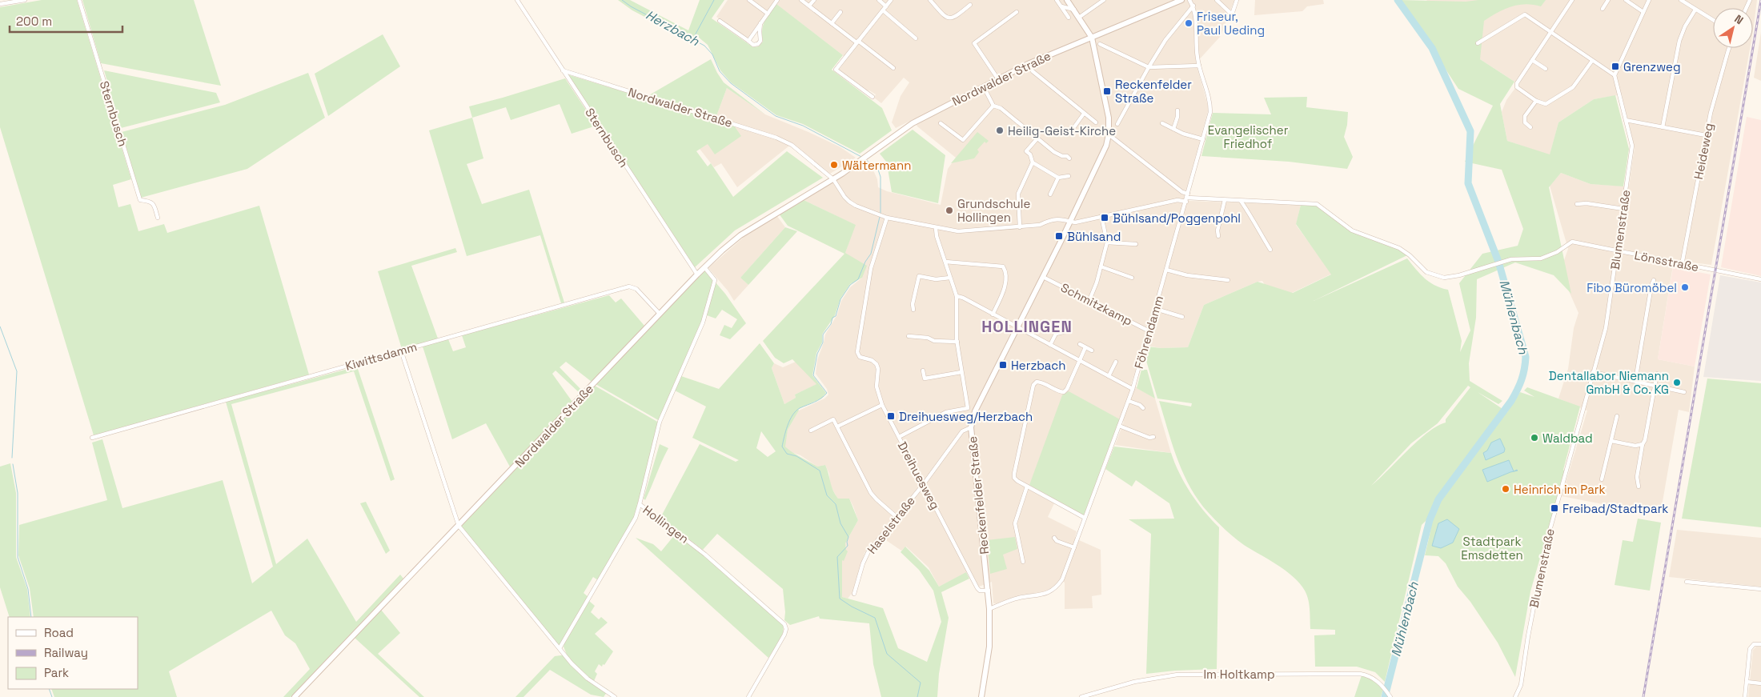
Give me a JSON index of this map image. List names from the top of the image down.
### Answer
{
  "streets": {
    "main road": ["Nordwalder Straße", "Reckenfelder Straße"],
    "street": [
      "Sternbusch",
      "Heideweg",
      "Blumenstraße",
      "Lönsstraße",
      "Schmitzkamp",
      "Föhrendamm",
      "Kiwittsdamm",
      "Dreihuesweg",
      "Hollingen",
      "Haselstraße",
      "Im Holtkamp"
    ]
  },
  "crossings": [
    ["Nordwalder Straße", "Sternbusch"],
    ["Nordwalder Straße", "Kiwittsdamm"],
    ["Nordwalder Straße", "Reckenfelder Straße"],
    ["Nordwalder Straße", "Hollingen"],
    ["Heideweg", "Lönsstraße"],
    ["Blumenstraße", "Lönsstraße"],
    ["Schmitzkamp", "Föhrendamm"],
    ["Schmitzkamp", "Reckenfelder Straße"],
    ["Föhrendamm", "Reckenfelder Straße"],
    ["Dreihuesweg", "Reckenfelder Straße"],
    ["Dreihuesweg", "Haselstraße"],
    ["Reckenfelder Straße", "Haselstraße"]
  ],
  "districts": ["HOLLINGEN"],
  "water": ["Herzbach", "Mühlenbach"],
  "parks": ["Evangelischer Friedhof", "Stadtpark Emsdetten"],
  "places": {
    "other": [
      "Friseur, Paul Ueding",
      "Heilig-Geist-Kirche",
      "Wältermann",
      "Grundschule Hollingen",
      "Fibo Büromöbel",
      "Dentallabor Niemann GmbH & Co. KG",
      "Waldbad",
      "Heinrich im Park"
    ],
    "transit": [
      "Grenzweg",
      "Reckenfelder Straße",
      "Bühlsand/Poggenpohl",
      "Bühlsand",
      "Herzbach",
      "Dreihuesweg/Herzbach",
      "Freibad/Stadtpark"
    ]
  },
  "legend": ["Road", "Railway", "Park"],
  "scale_bar": "200 m",
  "north": "top right"
}
